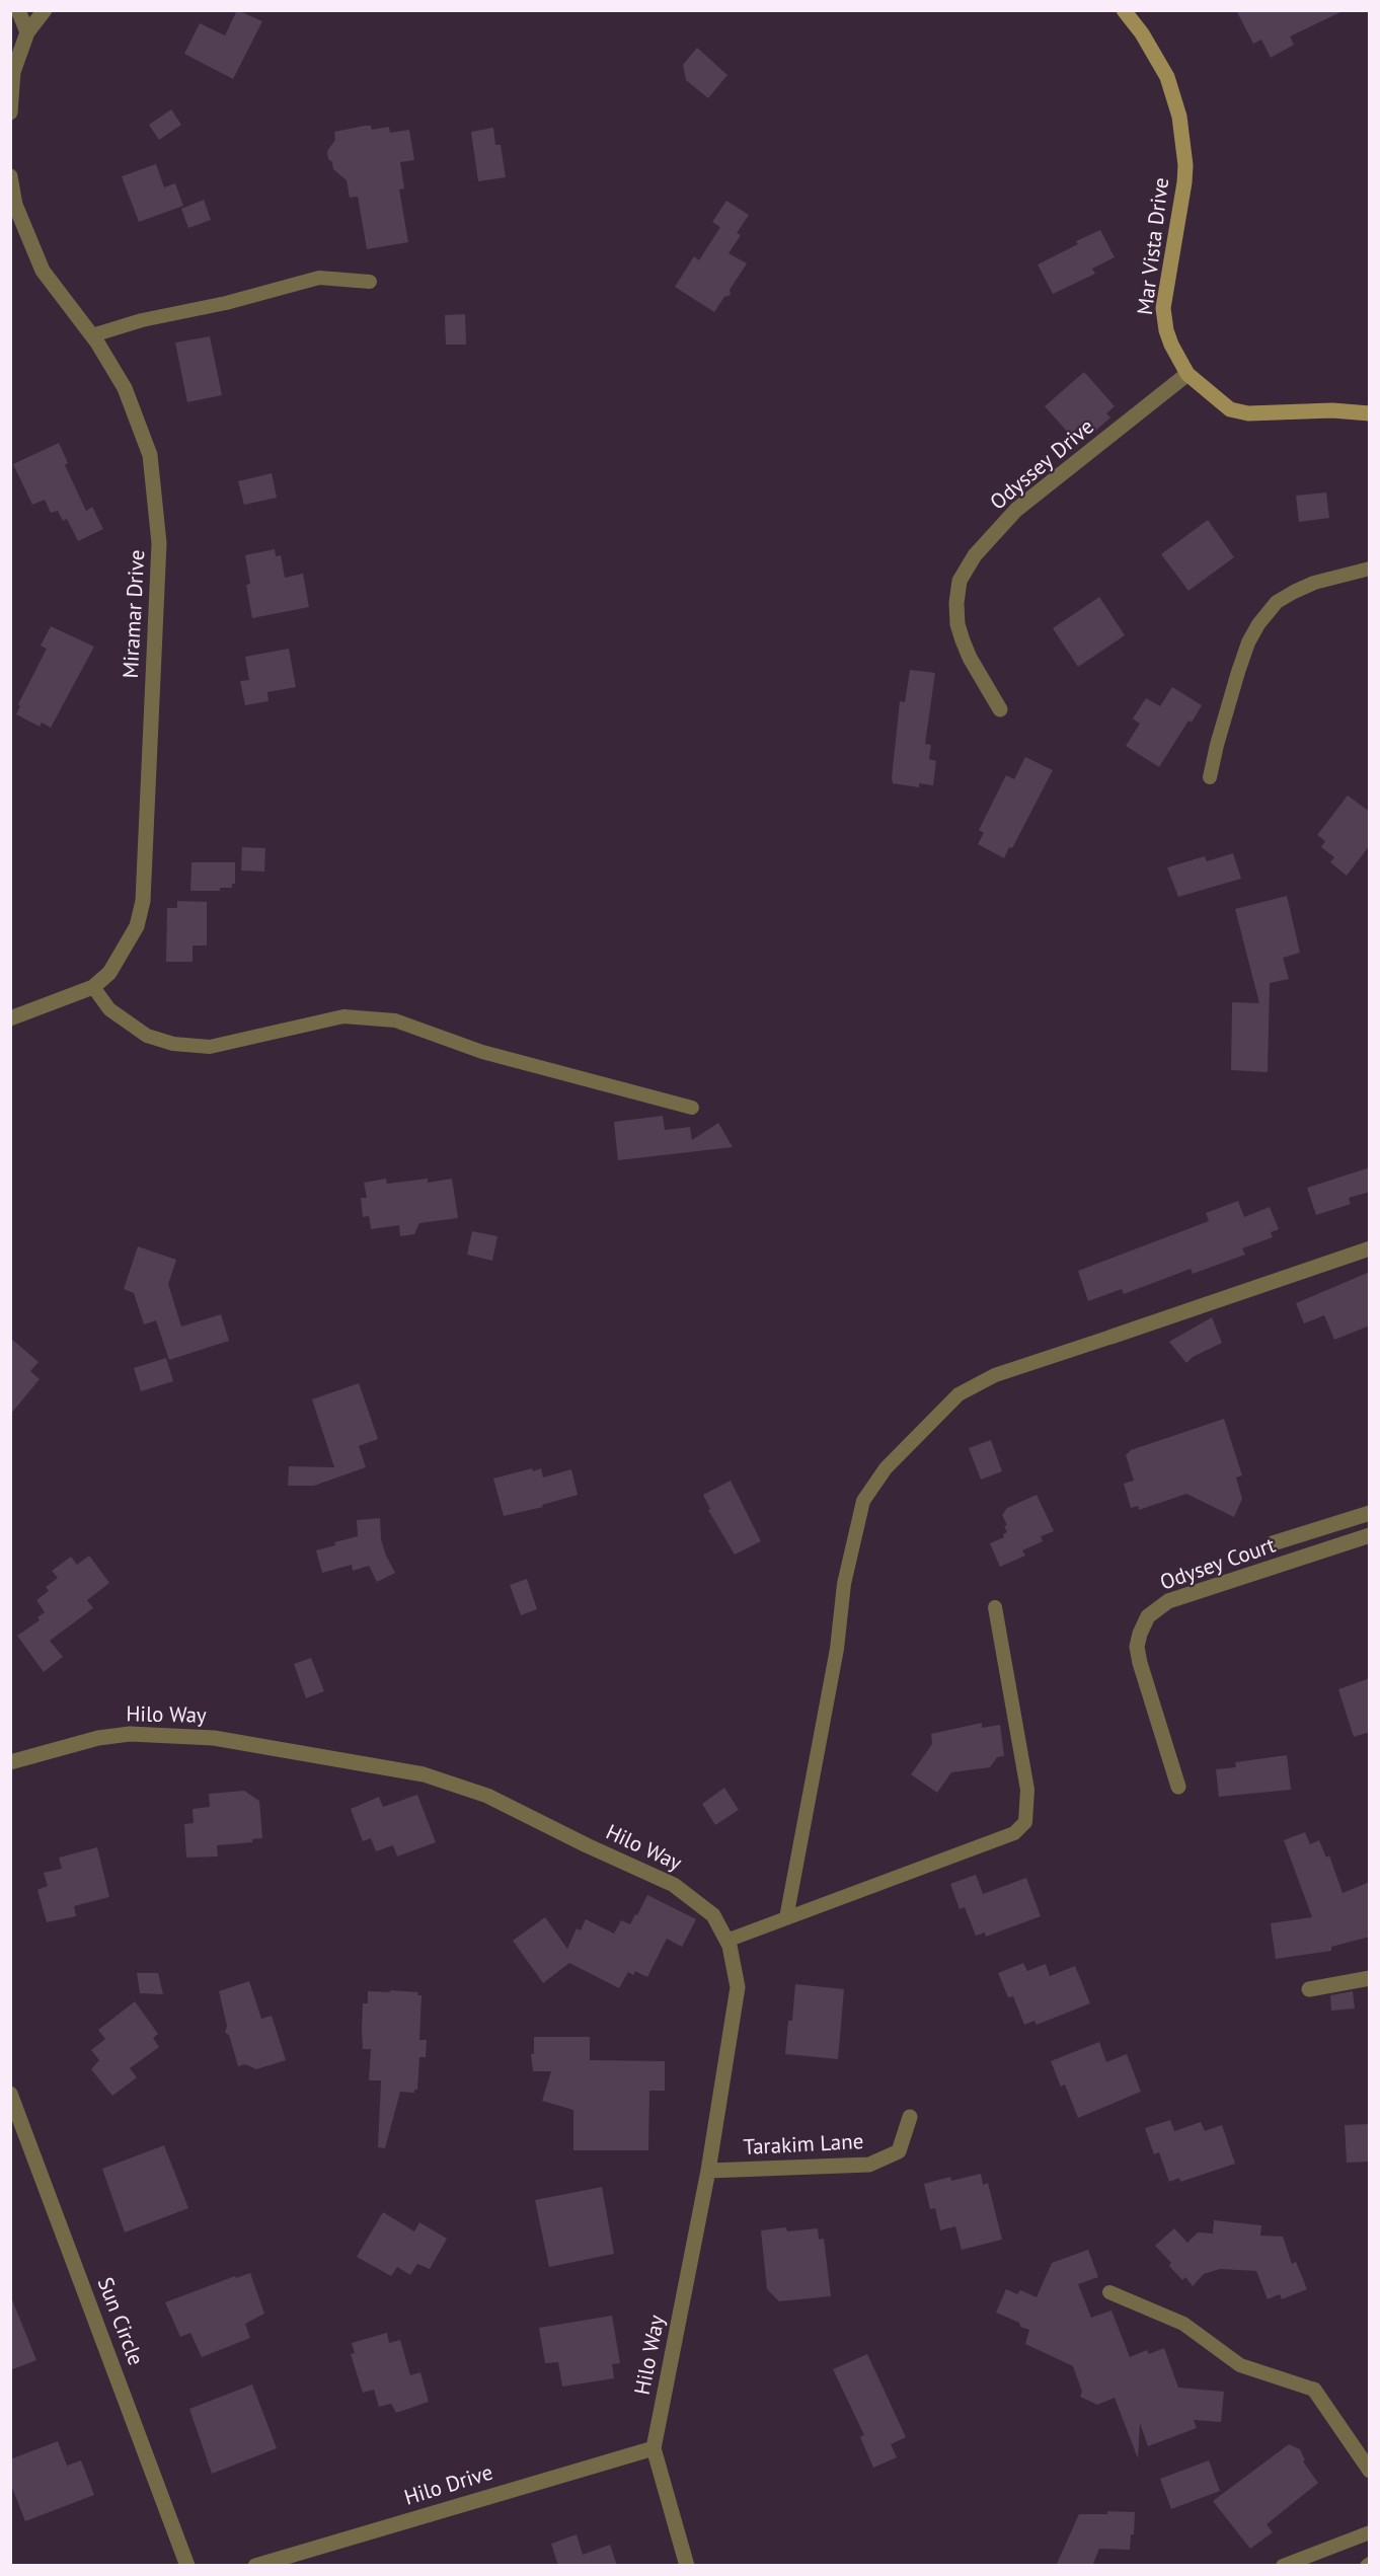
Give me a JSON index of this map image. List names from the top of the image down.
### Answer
{
  "streets": {
    "street": [
      "Mar Vista Drive",
      "Odyssey Drive",
      "Miramar Drive",
      "Odysey Court",
      "Hilo Way",
      "Tarakim Lane",
      "Sun Circle",
      "Hilo Drive"
    ]
  },
  "crossings": [
    ["Mar Vista Drive", "Odyssey Drive"],
    ["Hilo Way", "Tarakim Lane"],
    ["Hilo Way", "Hilo Drive"]
  ]
}
